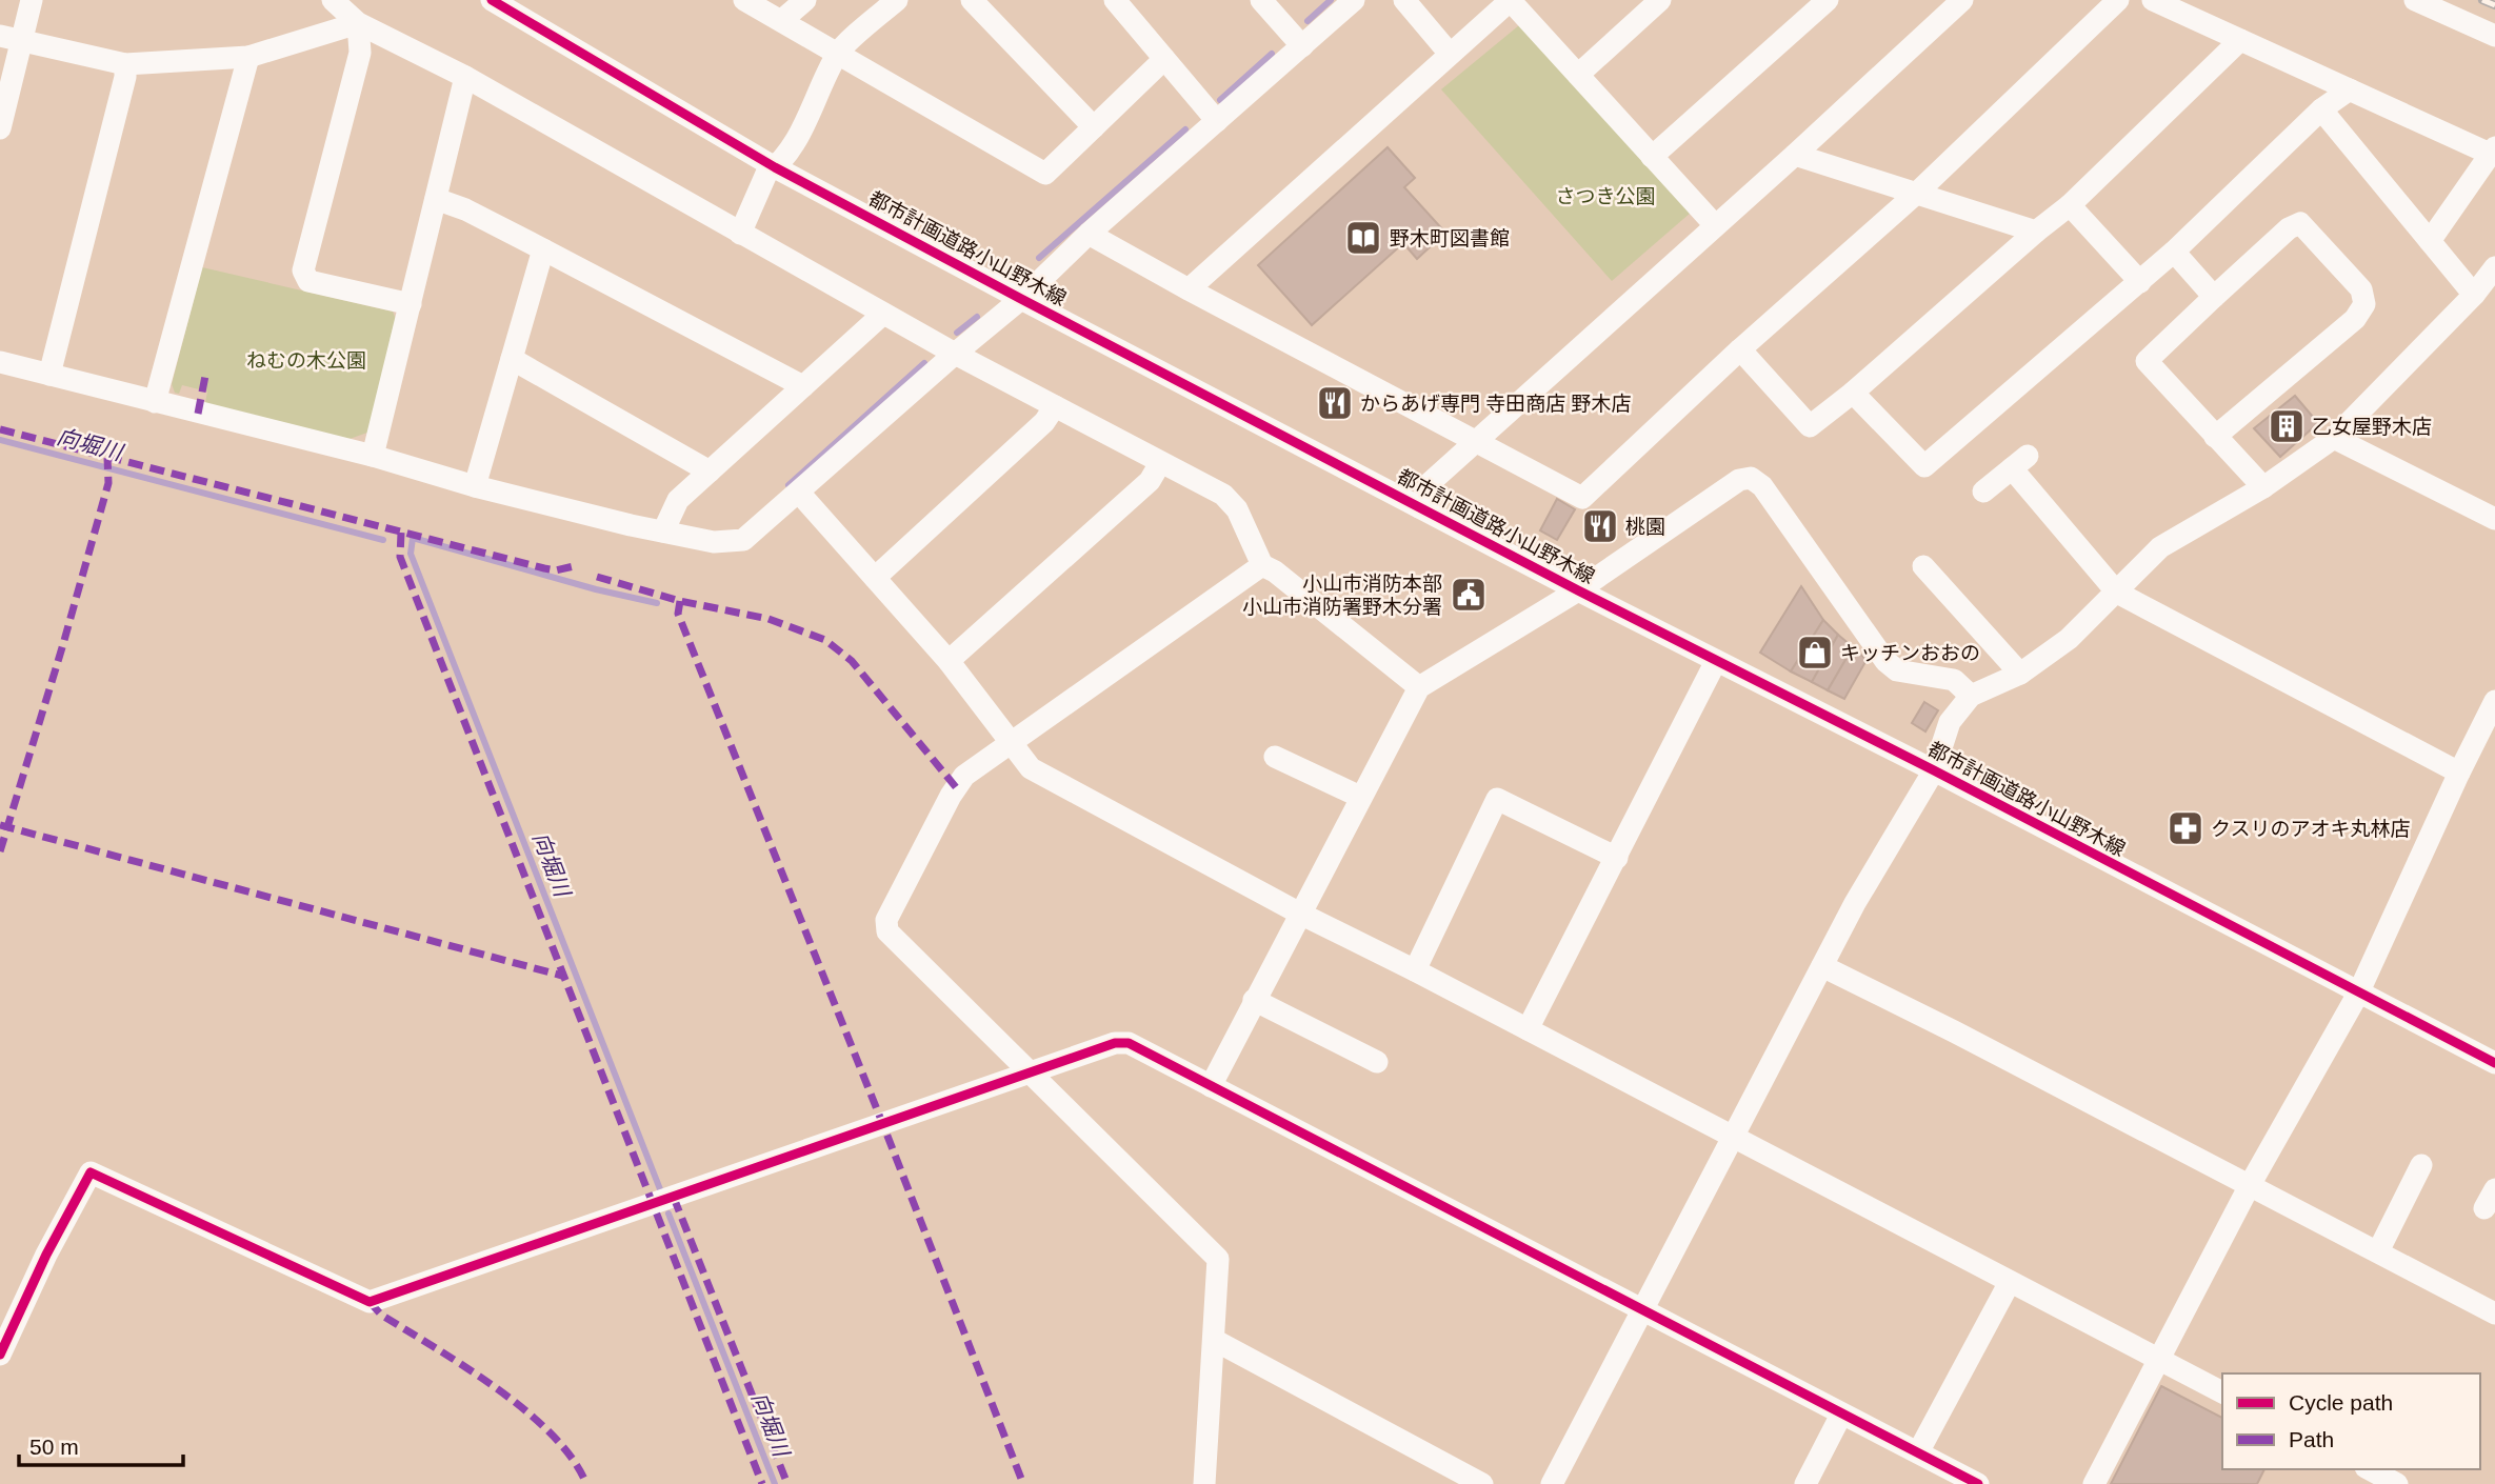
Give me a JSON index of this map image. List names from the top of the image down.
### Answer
{
  "streets": {
    "street": ["都市計画道路小山野木線"]
  },
  "water": ["向堀川"],
  "parks": ["さつき公園", "ねむの木公園"],
  "places": {
    "library": ["野木町図書館"],
    "restaurant": ["からあげ専門 寺田商店 野木店", "桃園"],
    "building": ["乙女屋野木店"],
    "public building": ["小山市消防本部 小山市消防署野木分署"],
    "shop": ["キッチンおおの"],
    "pharmacy": ["クスリのアオキ丸林店"]
  },
  "legend": ["Cycle path", "Path"],
  "scale_bar": "50 m"
}
